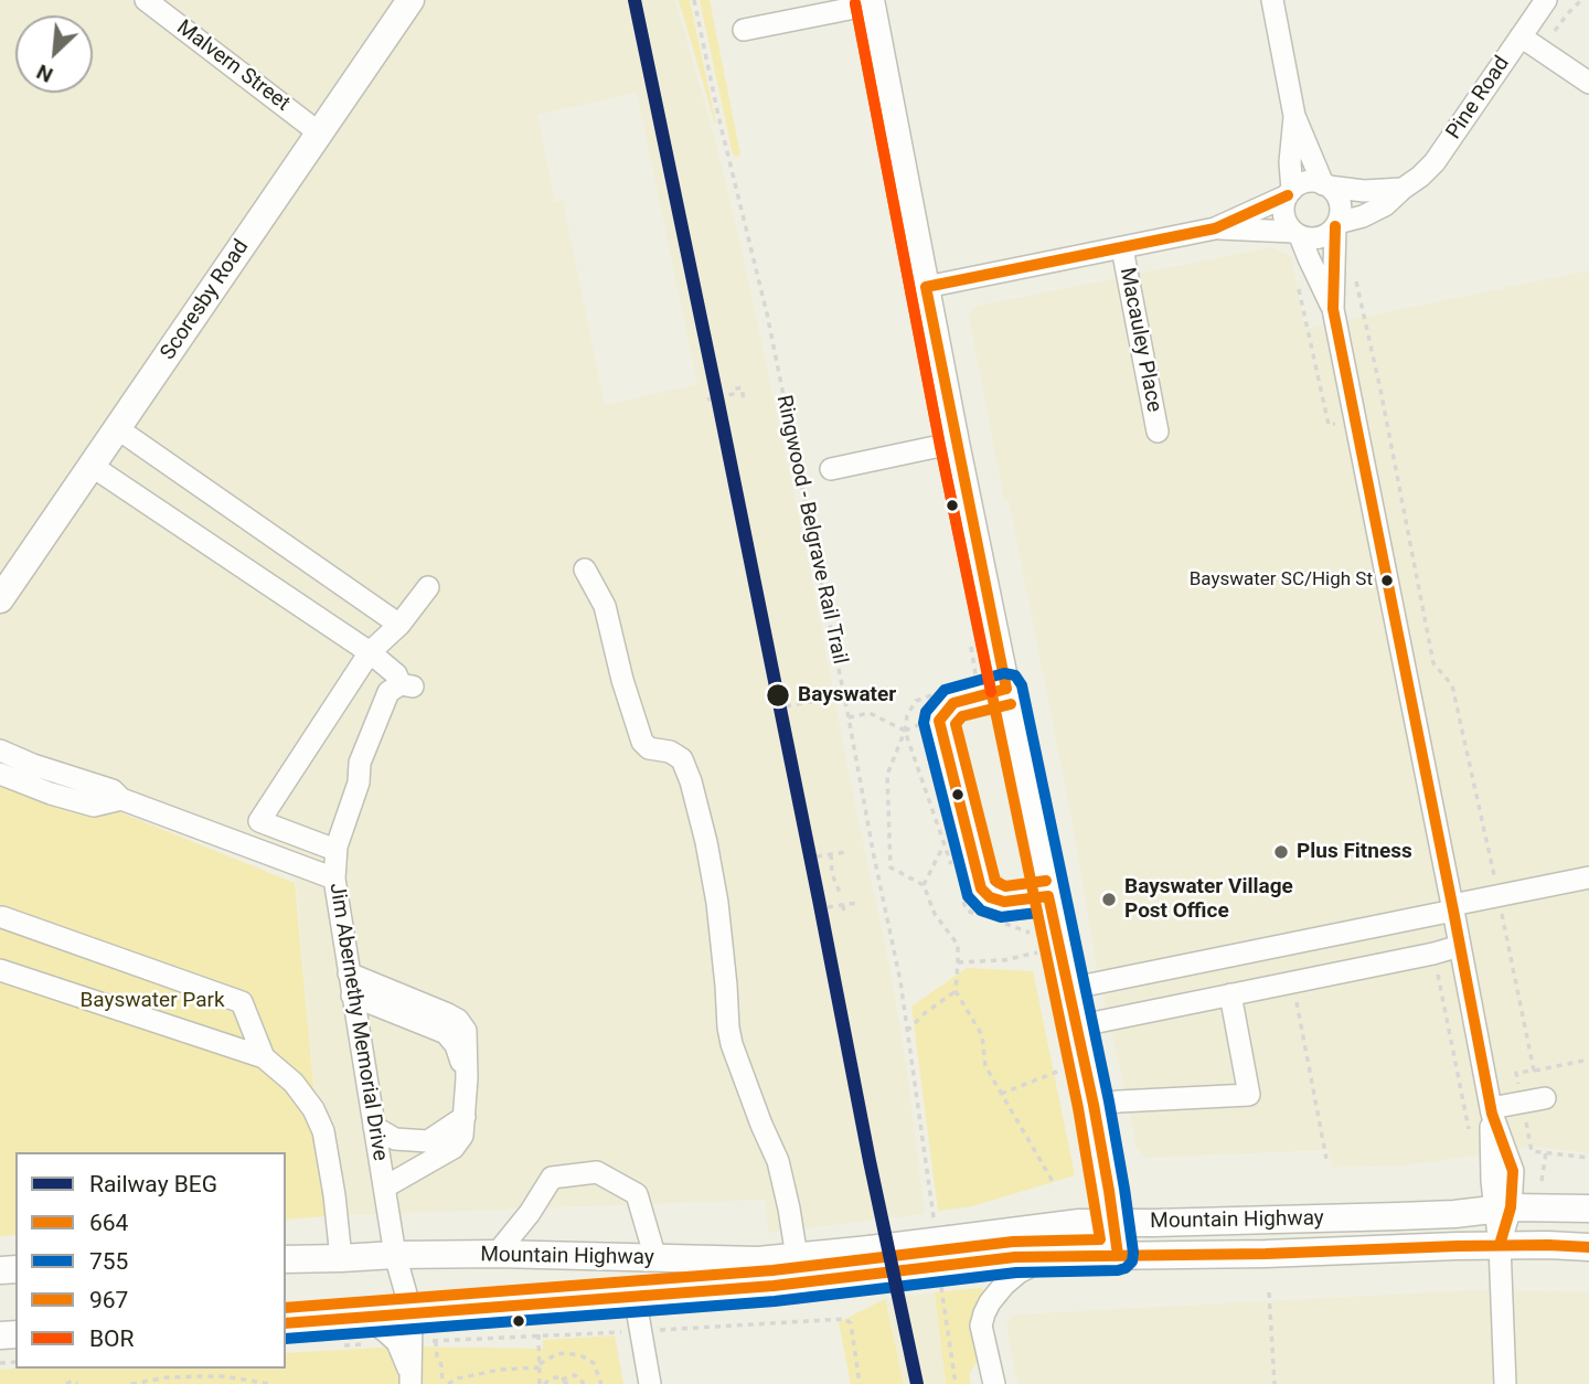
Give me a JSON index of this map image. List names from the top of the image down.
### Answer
{
  "streets": {
    "main road": ["Scoresby Road", "Mountain Highway"],
    "street": [
      "Malvern Street",
      "Pine Road",
      "Macauley Place",
      "Jim Abernethy Memorial Drive"
    ],
    "path": ["Ringwood - Belgrave Rail Trail"]
  },
  "crossings": [
    ["Malvern Street", "Scoresby Road"],
    ["Ringwood - Belgrave Rail Trail", "Mountain Highway"],
    ["Jim Abernethy Memorial Drive", "Mountain Highway"]
  ],
  "parks": ["Bayswater Park"],
  "places": [
    "Bayswater SC/High St",
    "Bayswater",
    "Plus Fitness",
    "Bayswater Village Post Office"
  ],
  "lines": [
    "rail line BEG",
    "transit line 967",
    "transit line BOR",
    "transit line 664",
    "transit line 755"
  ],
  "legend": [
    "Railway BEG",
    "664",
    "755",
    "967",
    "BOR"
  ],
  "north": "bottom left"
}
